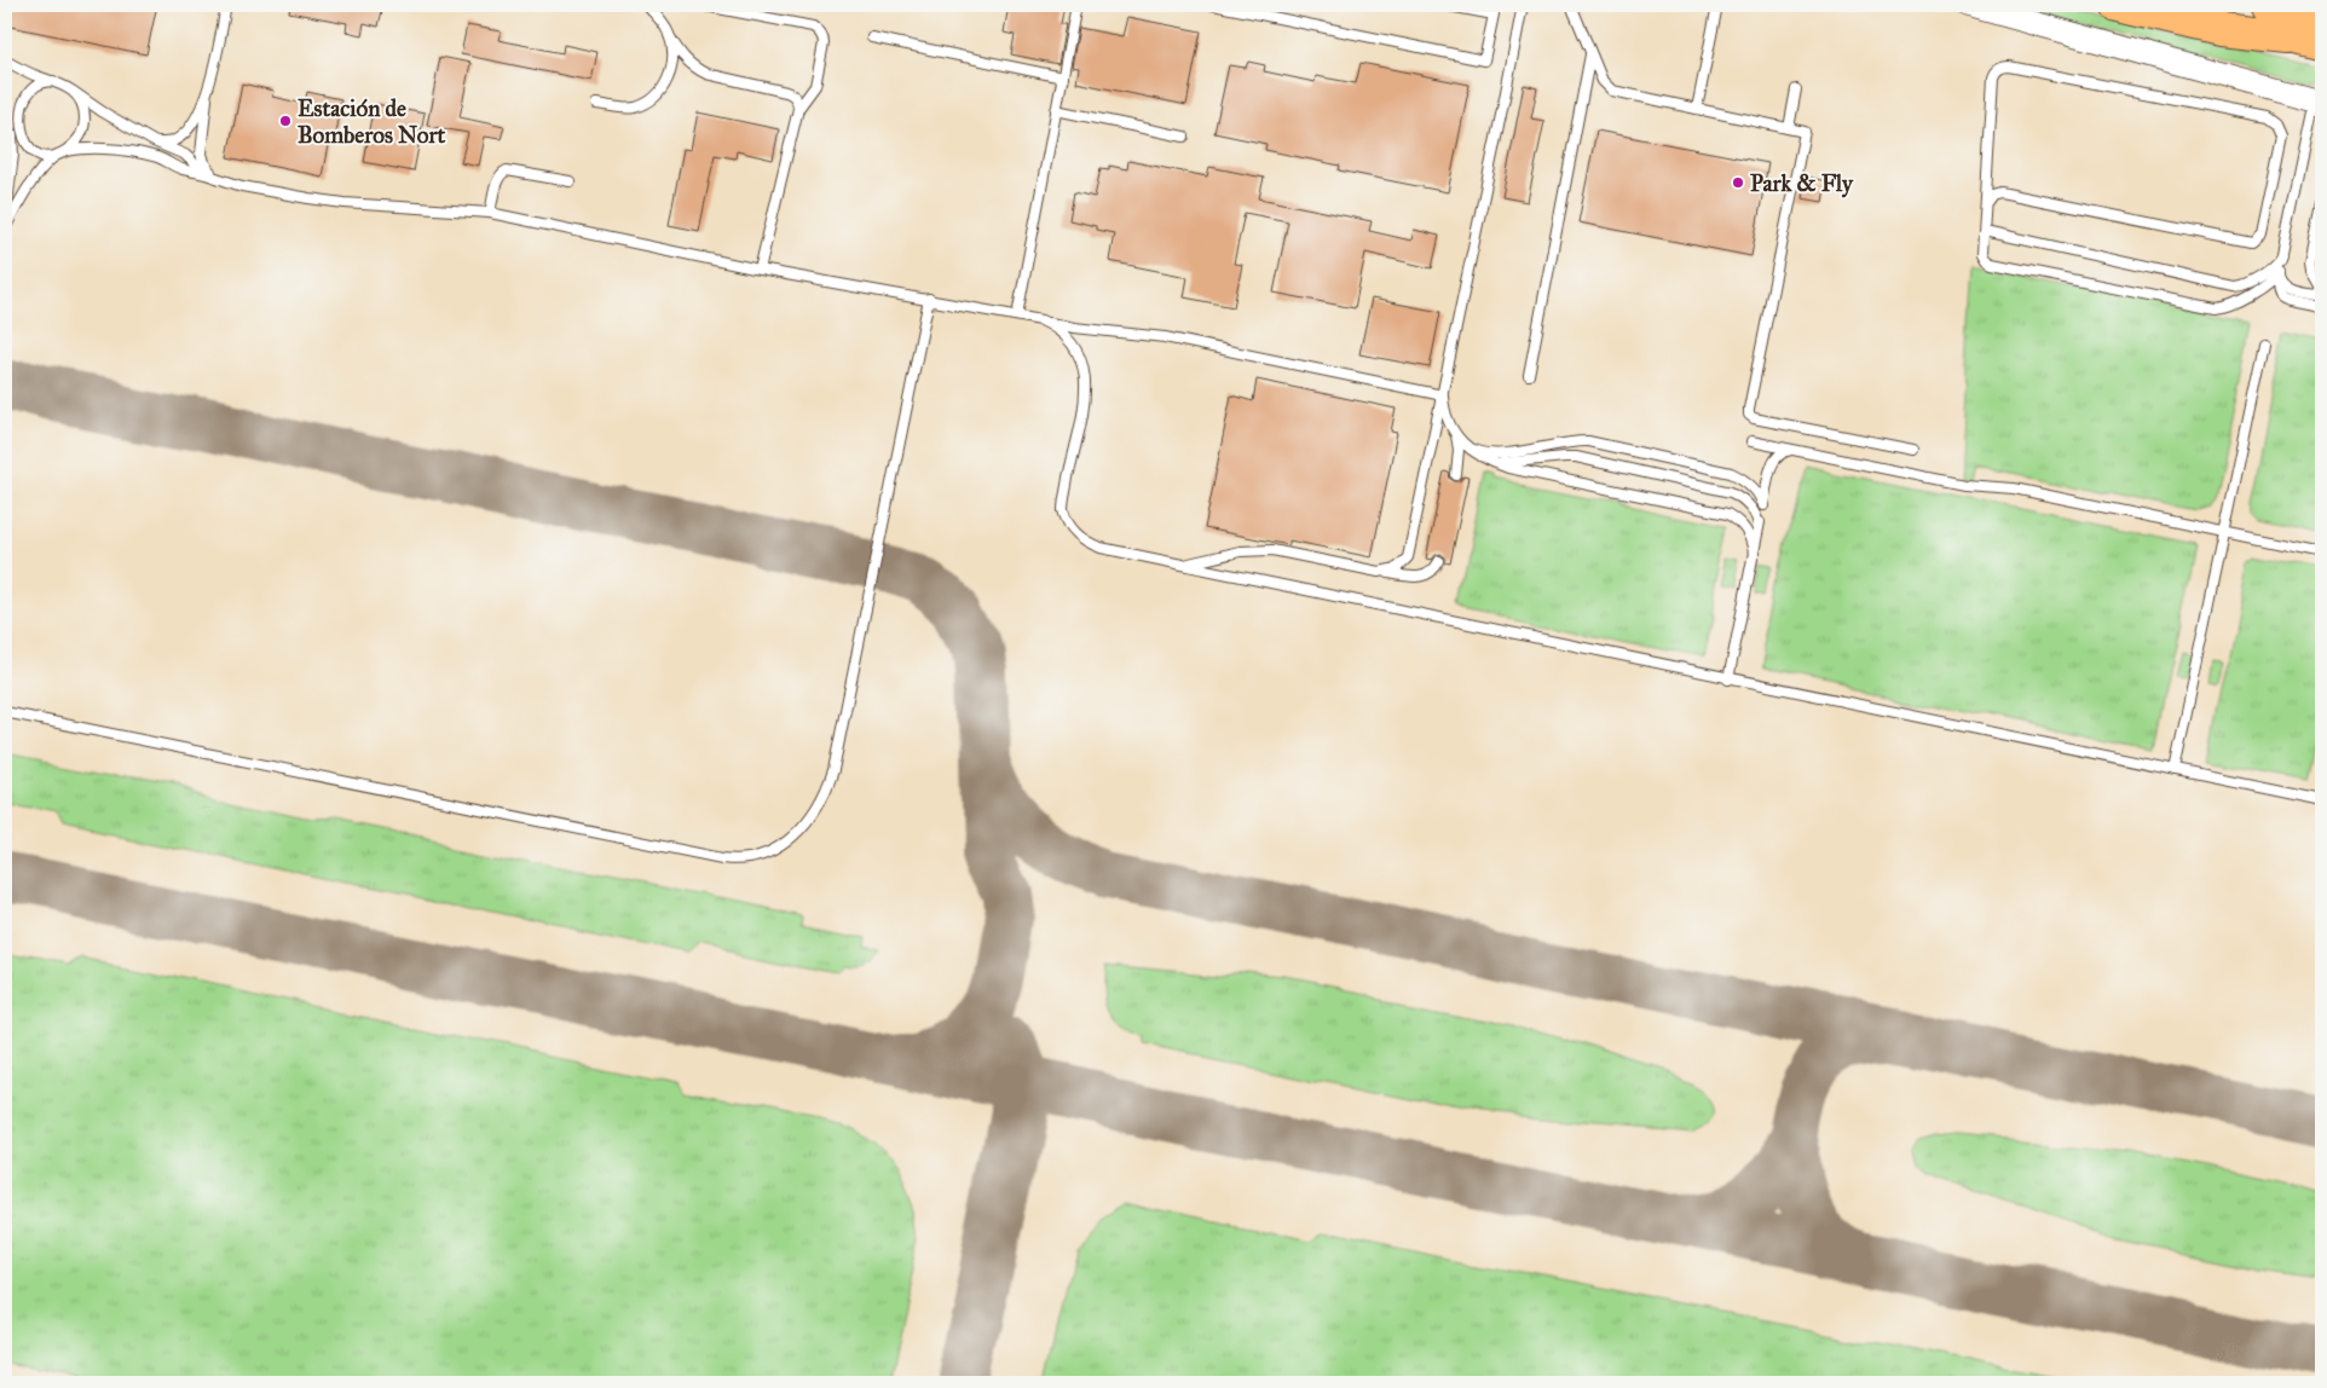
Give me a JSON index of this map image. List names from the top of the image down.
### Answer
{
  "places": ["Estación de Bomberos Nort", "Park & Fly"]
}
